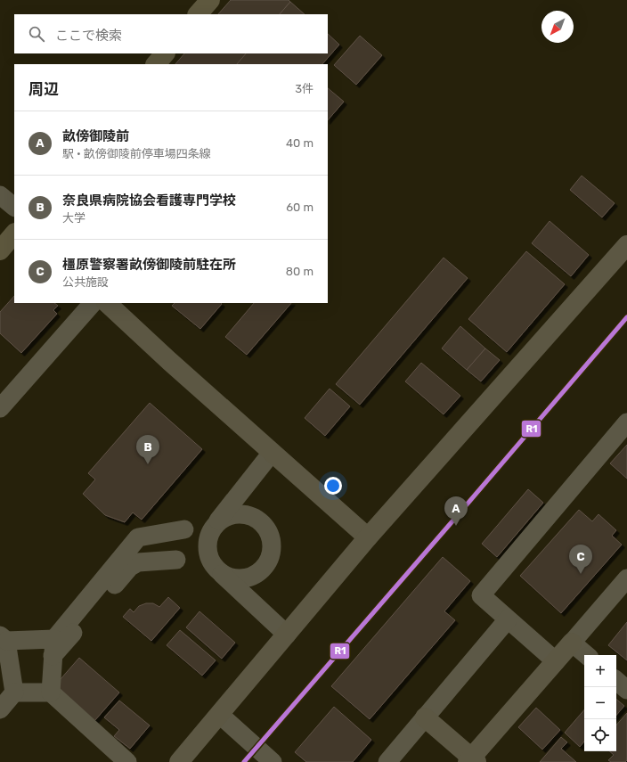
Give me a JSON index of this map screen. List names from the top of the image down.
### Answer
{
  "lines": ["transit line R1"],
  "north": "bottom left",
  "page": {
    "search": "ここで検索",
    "heading": ["周辺", "3件"],
    "list": [
      {
        "mark": "A",
        "name": "畝傍御陵前",
        "note": "駅 · 畝傍御陵前停車場四条線",
        "value": "40 m"
      },
      {
        "mark": "B",
        "name": "奈良県病院協会看護専門学校",
        "note": "大学",
        "value": "60 m"
      },
      {
        "mark": "C",
        "name": "橿原警察署畝傍御陵前駐在所",
        "note": "公共施設",
        "value": "80 m"
      }
    ],
    "pins": ["B", "A", "C"],
    "map_buttons": ["+", "−"]
  }
}
